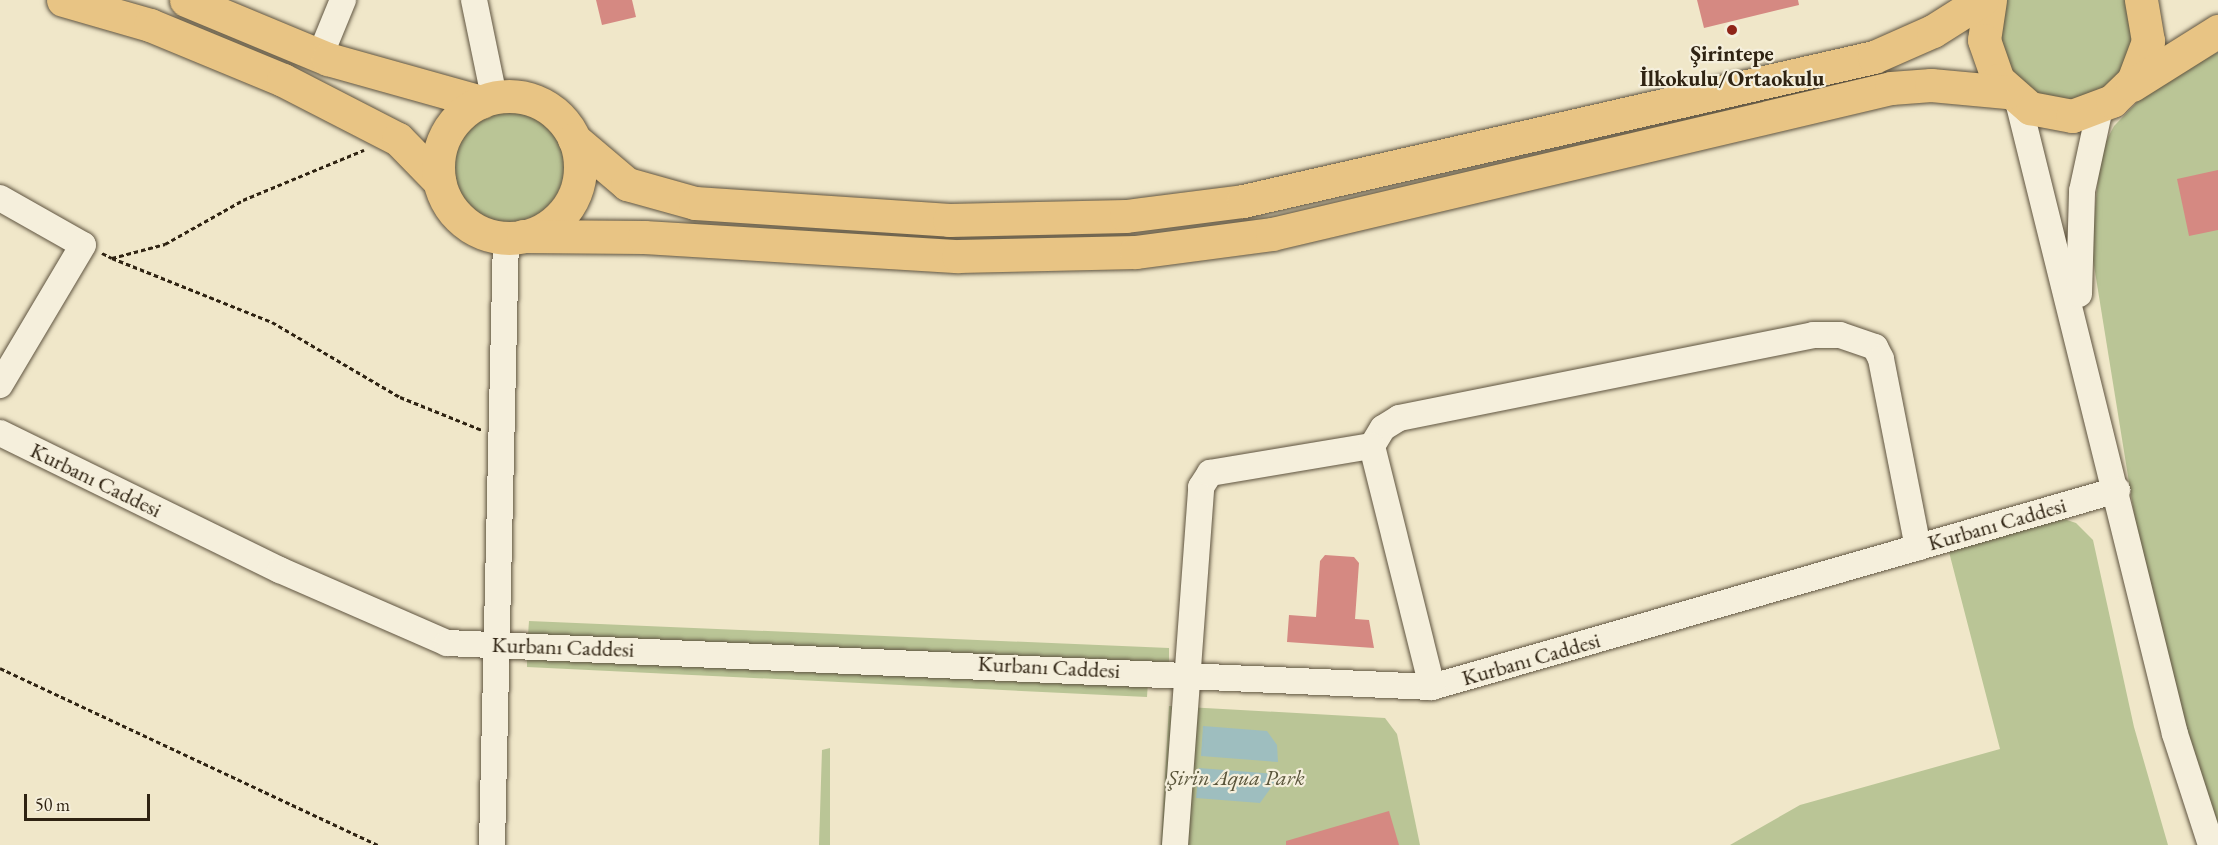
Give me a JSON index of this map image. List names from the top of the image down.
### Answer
{
  "streets": {
    "street": ["Kurbanı Caddesi"]
  },
  "parks": ["Şirin Aqua Park"],
  "places": ["Şirintepe İlkokulu/Ortaokulu"],
  "scale_bar": "50 m"
}
